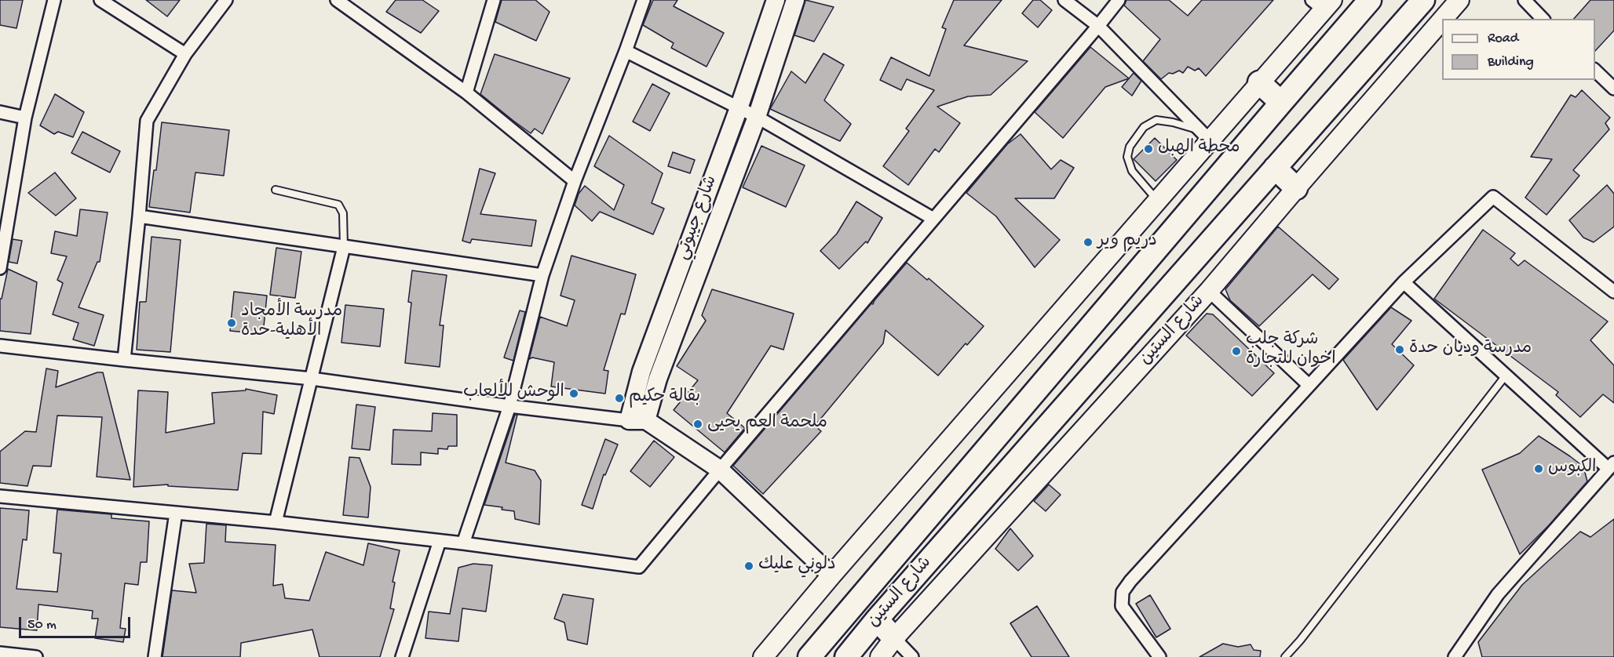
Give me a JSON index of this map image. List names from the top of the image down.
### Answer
{
  "streets": {
    "highway": ["شارع الستين"],
    "street": ["شارع جيبوتي"]
  },
  "places": [
    "محطة الهبل",
    "دريم وير",
    "مدرسة الأمجاد الأهلية-حدة",
    "مدرسة وديان حدة",
    "شركة جلب اخوان للتجارة",
    "الوحش للألعاب",
    "بقالة حكيم",
    "ملحمة العم يحيى",
    "الكبوس",
    "دلوني عليك"
  ],
  "legend": ["Road", "Building"],
  "scale_bar": "50 m"
}
